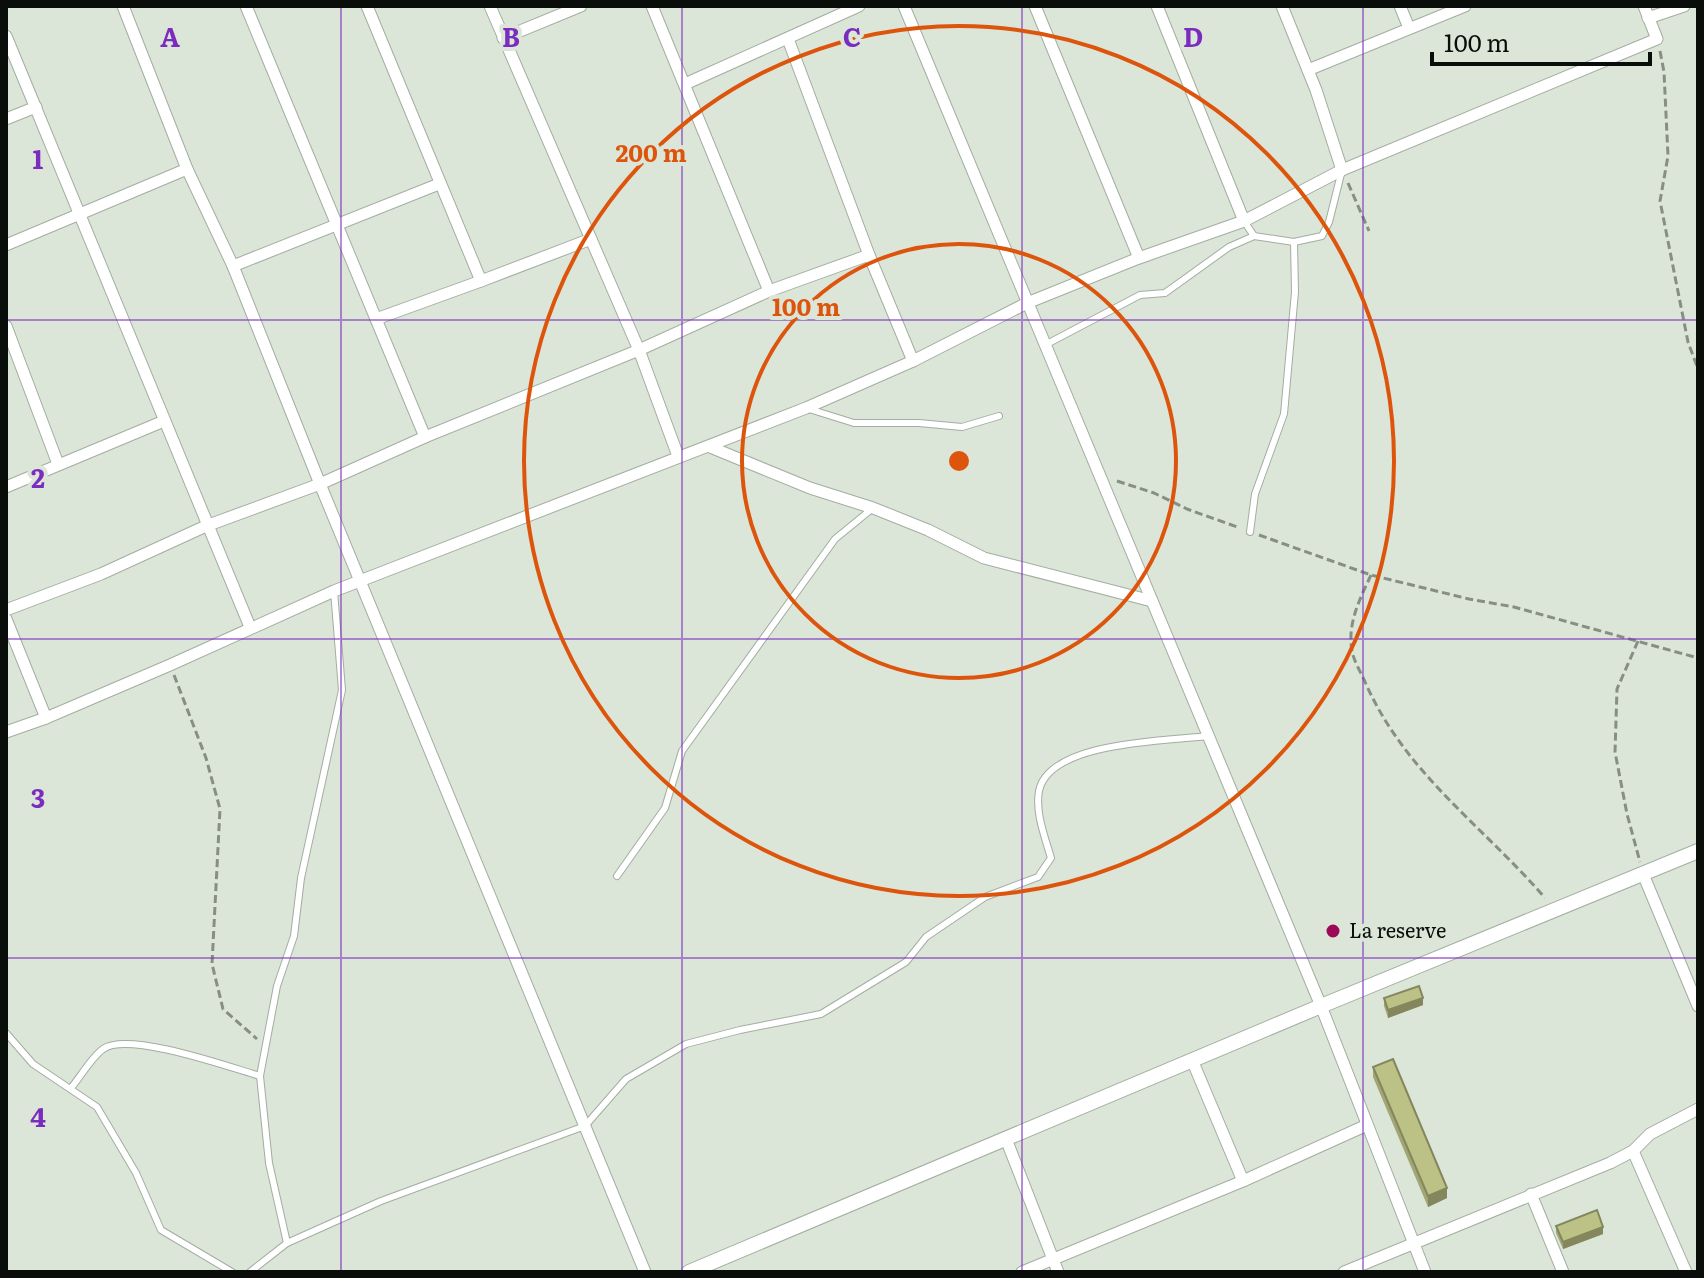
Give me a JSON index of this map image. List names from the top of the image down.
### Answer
{
  "places": ["La reserve"],
  "scale_bar": "100 m",
  "grid": {
    "columns": [
      "A",
      "B",
      "C",
      "D"
    ],
    "rows": [
      "1",
      "2",
      "3",
      "4"
    ]
  },
  "rings": ["200 m", "100 m"]
}
